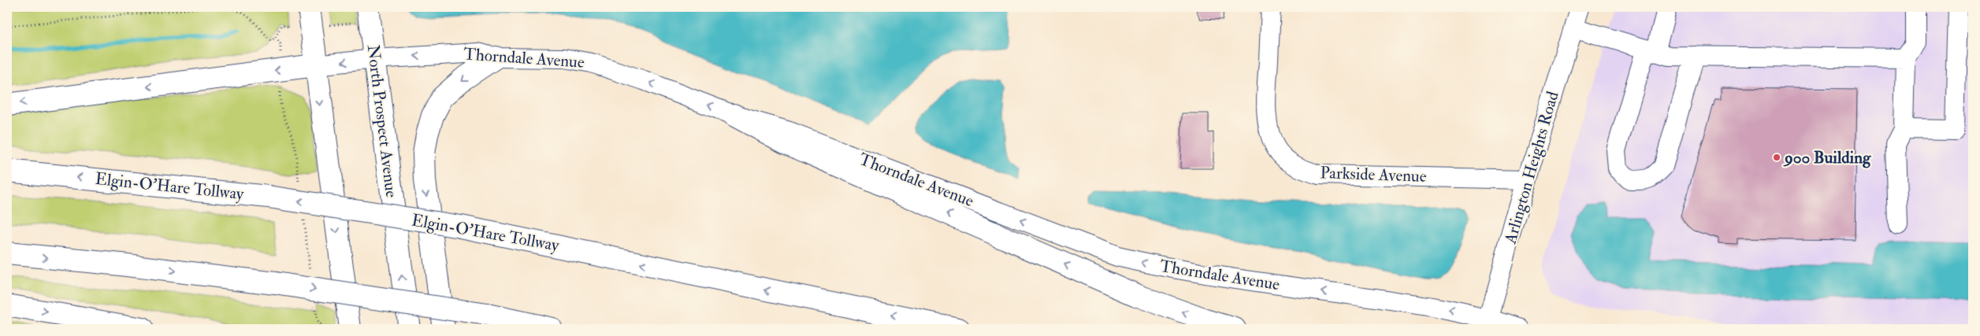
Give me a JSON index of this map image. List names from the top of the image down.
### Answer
{
  "streets": {
    "main road": ["North Prospect Avenue", "Elgin-O'Hare Tollway"],
    "street": ["Thorndale Avenue", "Arlington Heights Road", "Parkside Avenue"]
  },
  "crossings": [
    ["Thorndale Avenue", "North Prospect Avenue"],
    ["Thorndale Avenue", "Arlington Heights Road"],
    ["Arlington Heights Road", "Parkside Avenue"]
  ],
  "one_way": ["Thorndale Avenue"],
  "places": ["900 Building"]
}
